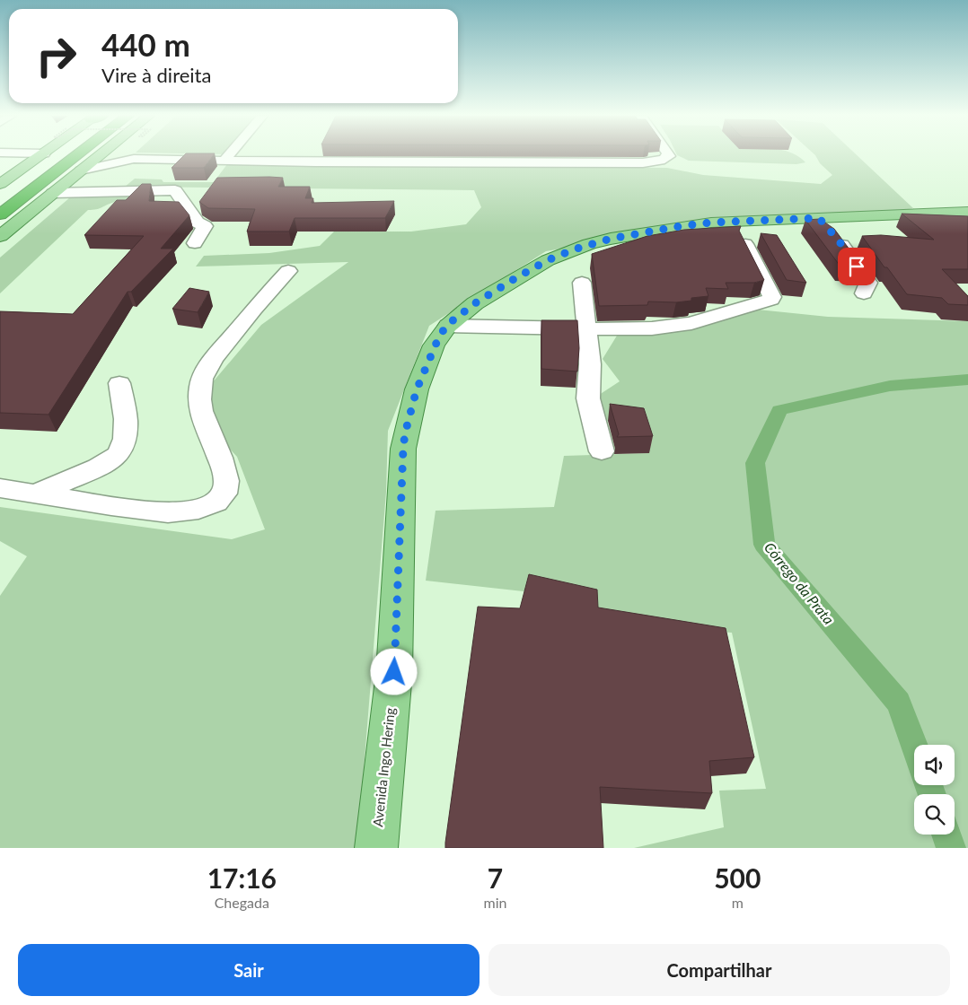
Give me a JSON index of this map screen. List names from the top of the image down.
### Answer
{
  "streets": {
    "main road": ["Avenida Ingo Hering"]
  },
  "water": ["Córrego da Prata"],
  "page": {
    "turn": ["440 m", "Vire à direita"],
    "eta": [
      "17:16",
      "Chegada",
      "7",
      "min",
      "500",
      "m"
    ],
    "buttons": ["Sair", "Compartilhar"]
  }
}
